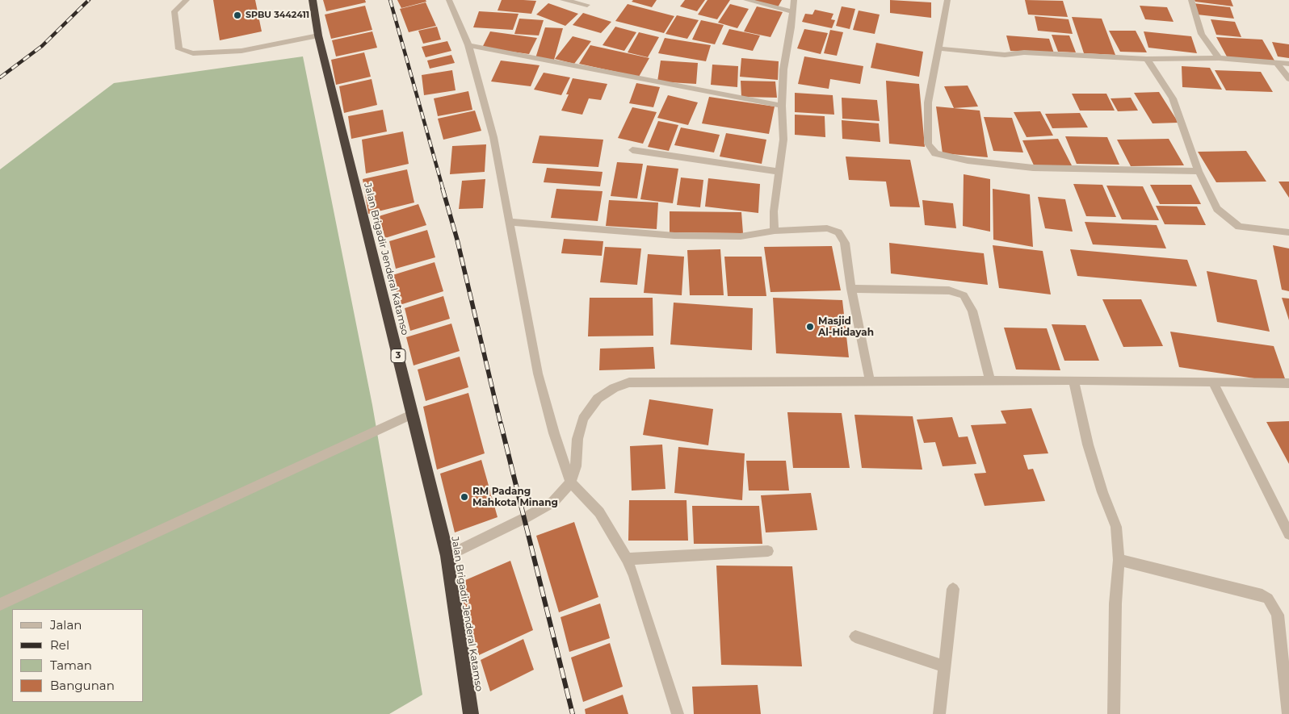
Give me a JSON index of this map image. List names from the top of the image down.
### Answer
{
  "streets": {
    "highway": ["Jalan Brigadir Jenderal Katamso", "3"]
  },
  "places": ["SPBU 3442411", "Masjid Al-Hidayah", "RM Padang Mahkota Minang"],
  "legend": [
    "Jalan",
    "Rel",
    "Taman",
    "Bangunan"
  ]
}
